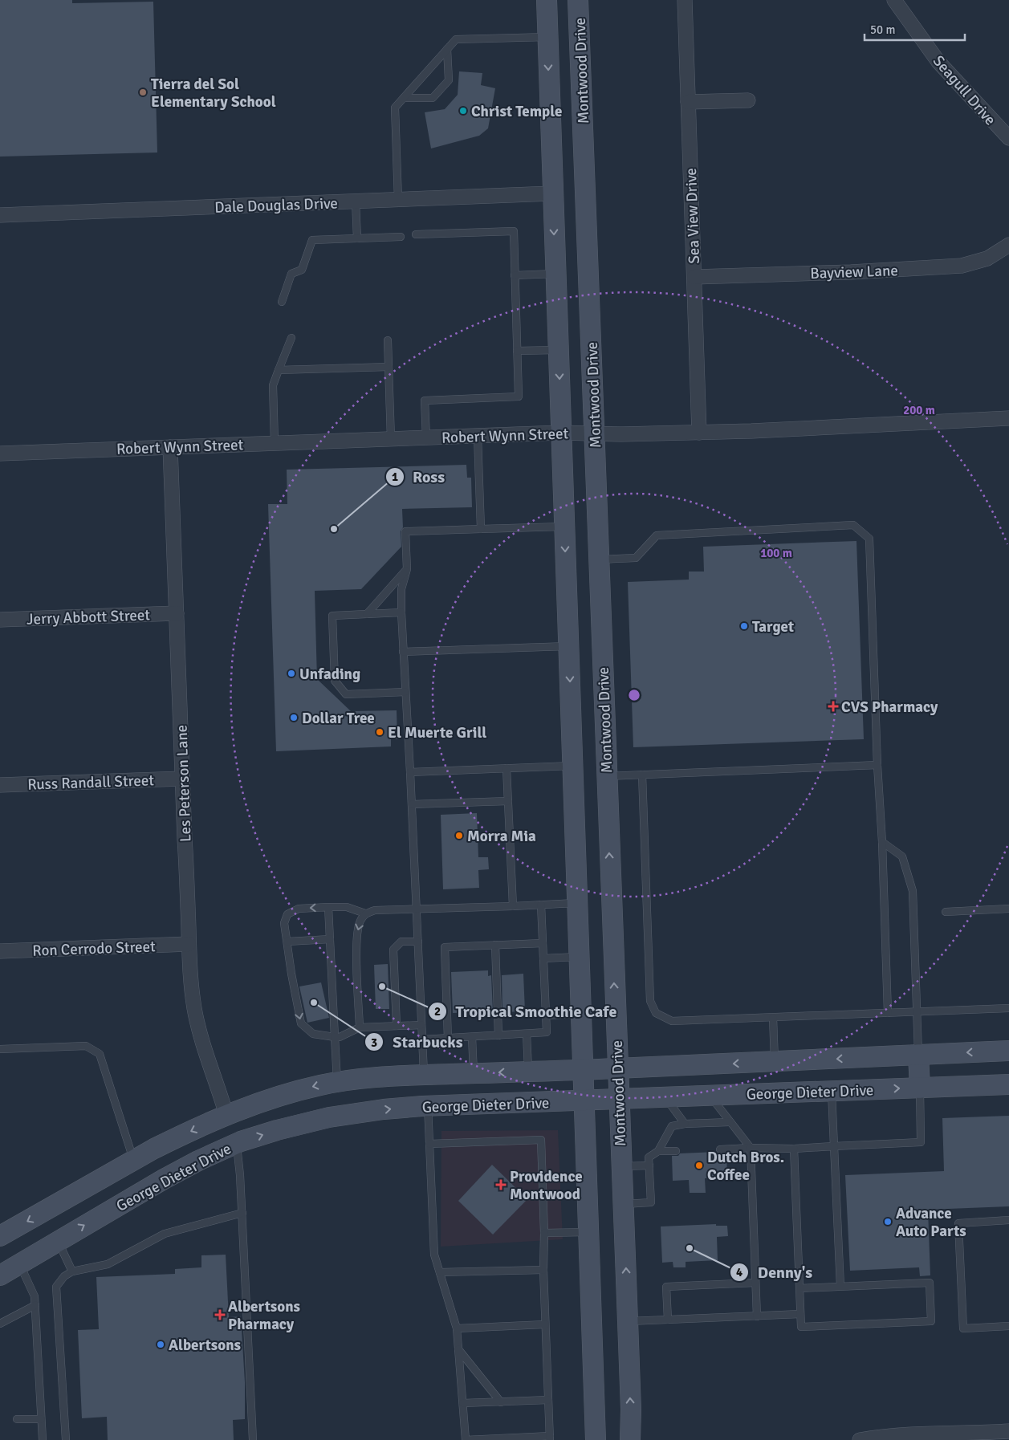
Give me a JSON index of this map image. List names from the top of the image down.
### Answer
{
  "streets": {
    "main road": ["Montwood Drive", "George Dieter Drive"],
    "street": [
      "Seagull Drive",
      "Dale Douglas Drive",
      "Sea View Drive",
      "Bayview Lane",
      "Robert Wynn Street",
      "Jerry Abbott Street",
      "Russ Randall Street",
      "Les Peterson Lane",
      "Ron Cerrodo Street"
    ]
  },
  "crossings": [
    ["Montwood Drive", "Robert Wynn Street"],
    ["Montwood Drive", "George Dieter Drive"],
    ["Sea View Drive", "Bayview Lane"],
    ["Sea View Drive", "Robert Wynn Street"],
    ["Robert Wynn Street", "Les Peterson Lane"],
    ["Jerry Abbott Street", "Les Peterson Lane"],
    ["Russ Randall Street", "Les Peterson Lane"],
    ["Les Peterson Lane", "Ron Cerrodo Street"],
    ["Les Peterson Lane", "George Dieter Drive"]
  ],
  "places": {
    "other": [
      "Tierra del Sol Elementary School",
      "Christ Temple",
      "Ross",
      "Target",
      "Unfading",
      "Dollar Tree",
      "El Muerte Grill",
      "Morra Mia",
      "Tropical Smoothie Cafe",
      "Starbucks",
      "Dutch Bros. Coffee",
      "Advance Auto Parts",
      "Denny's",
      "Albertsons"
    ],
    "health": ["CVS Pharmacy", "Providence Montwood", "Albertsons Pharmacy"]
  },
  "scale_bar": "50 m",
  "rings": ["200 m", "100 m"]
}
